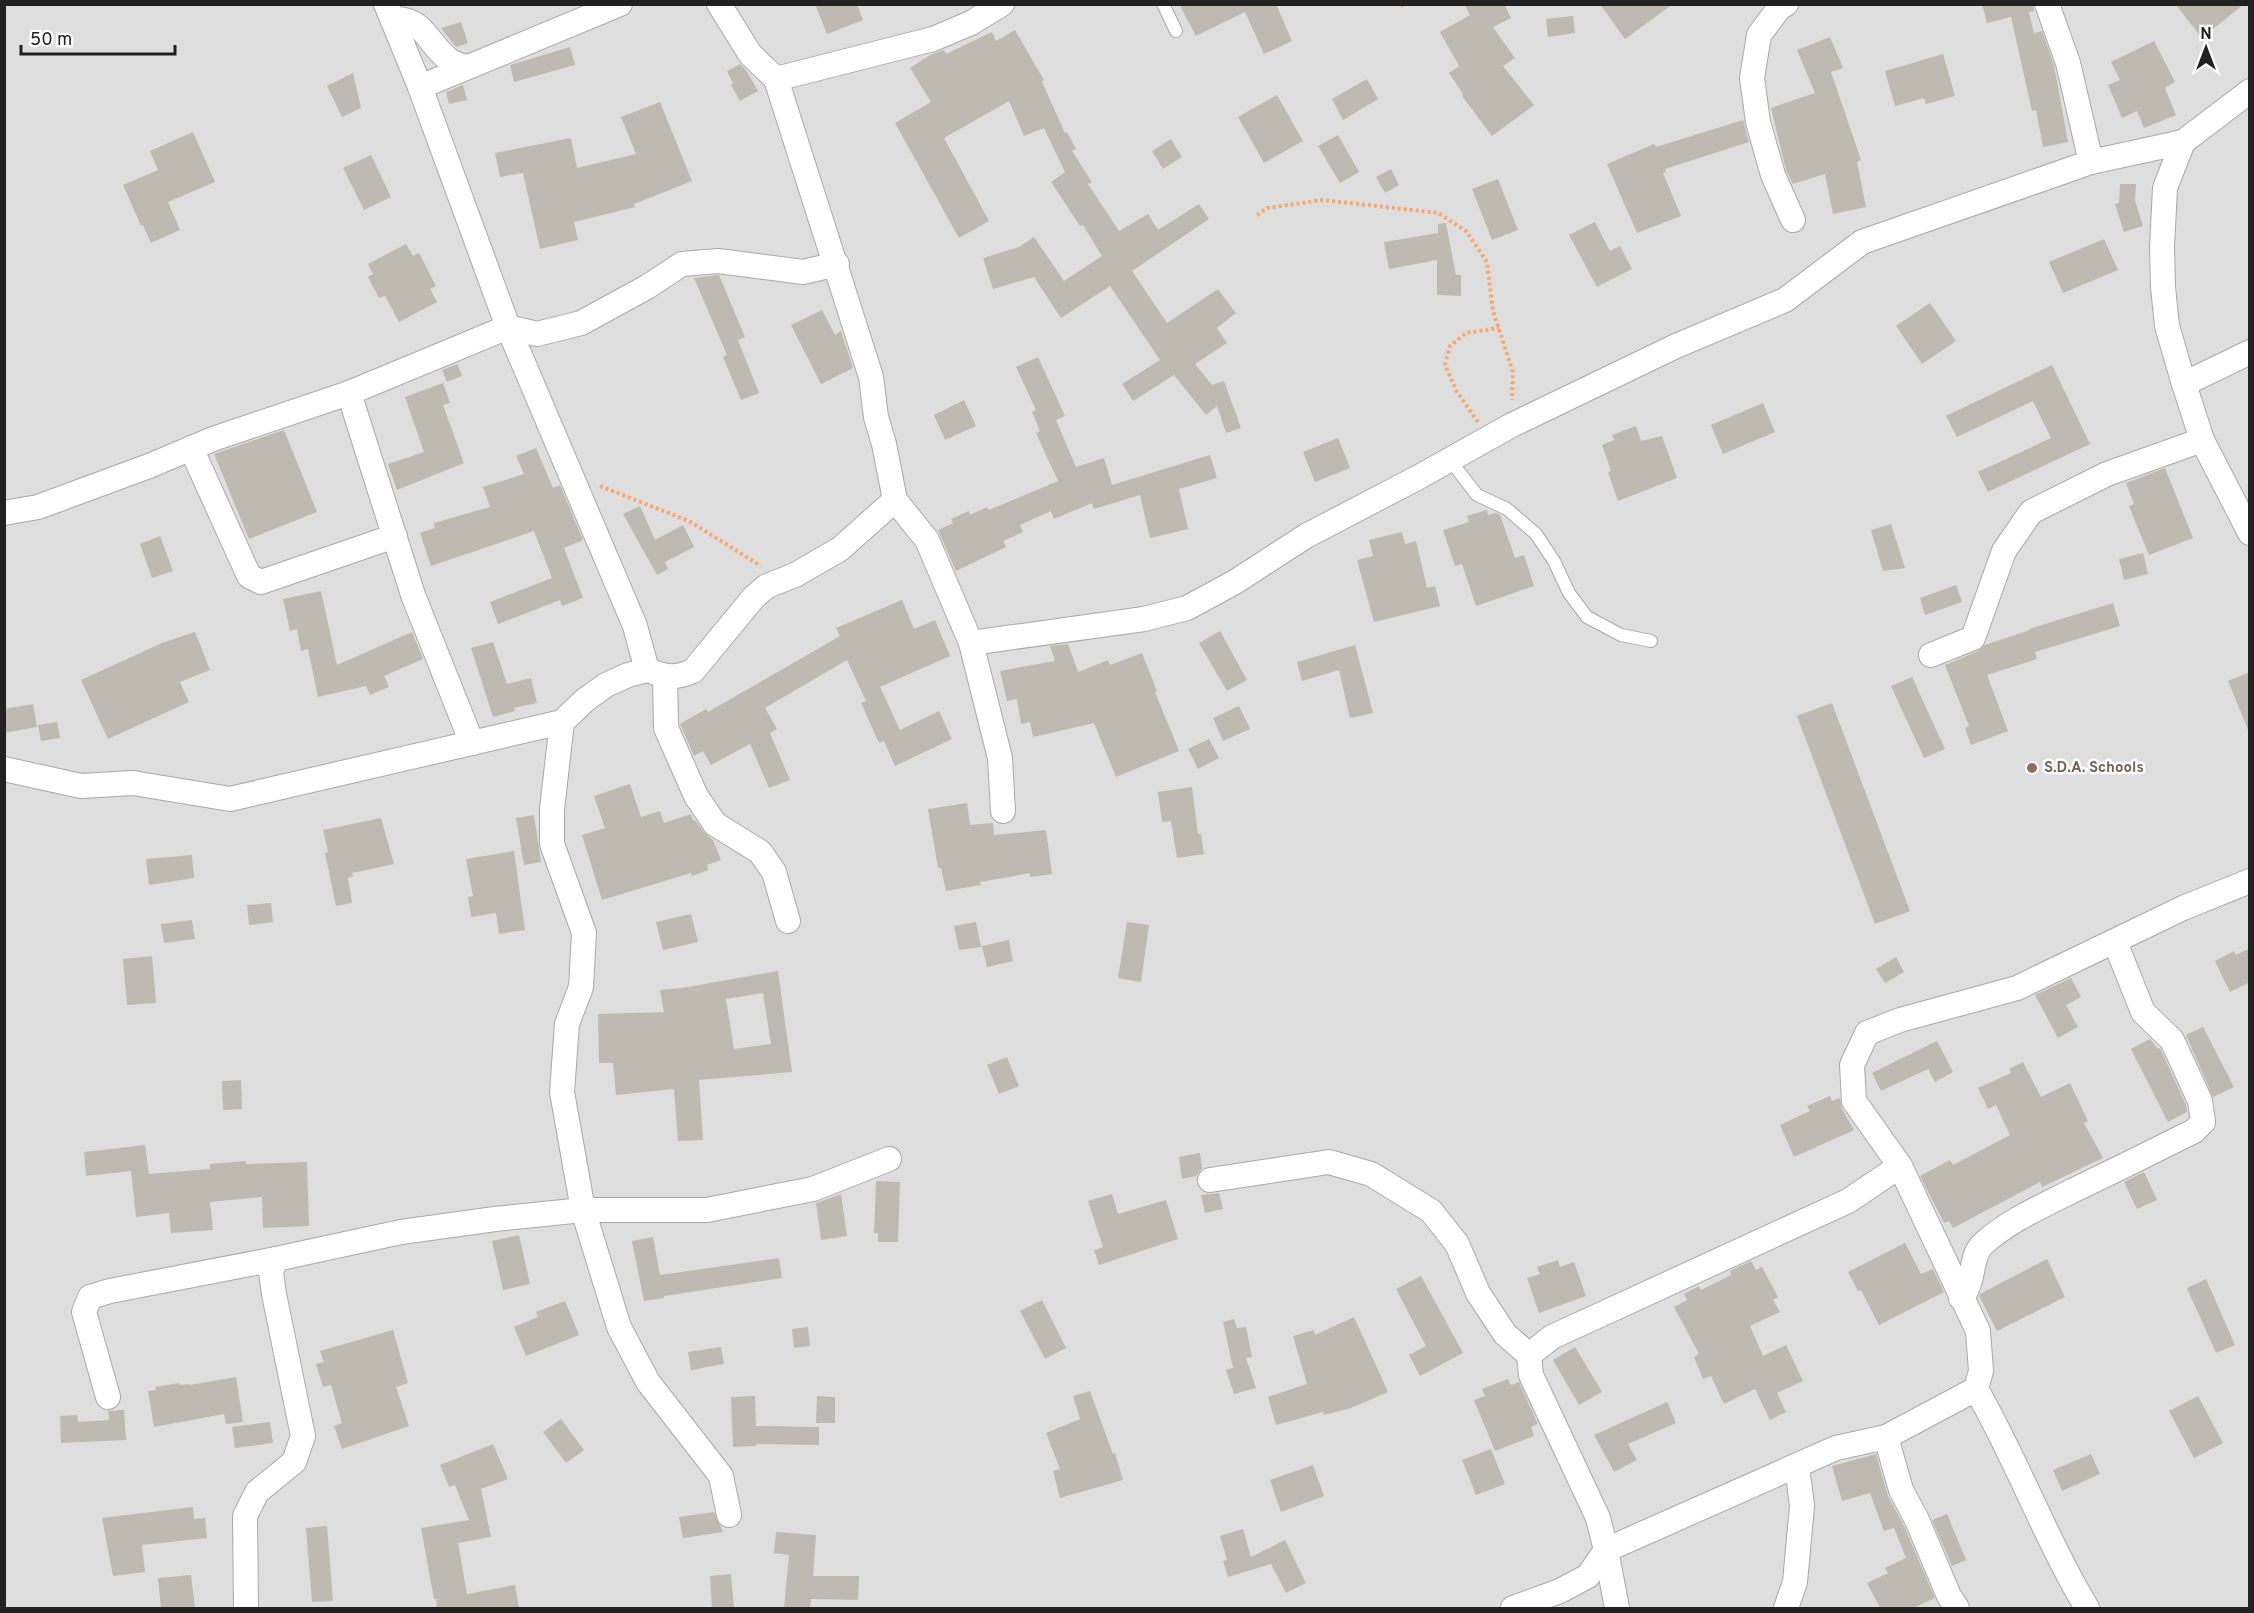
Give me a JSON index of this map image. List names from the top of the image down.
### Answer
{
  "places": ["S.D.A. Schools"],
  "scale_bar": "50 m",
  "north": "top"
}
